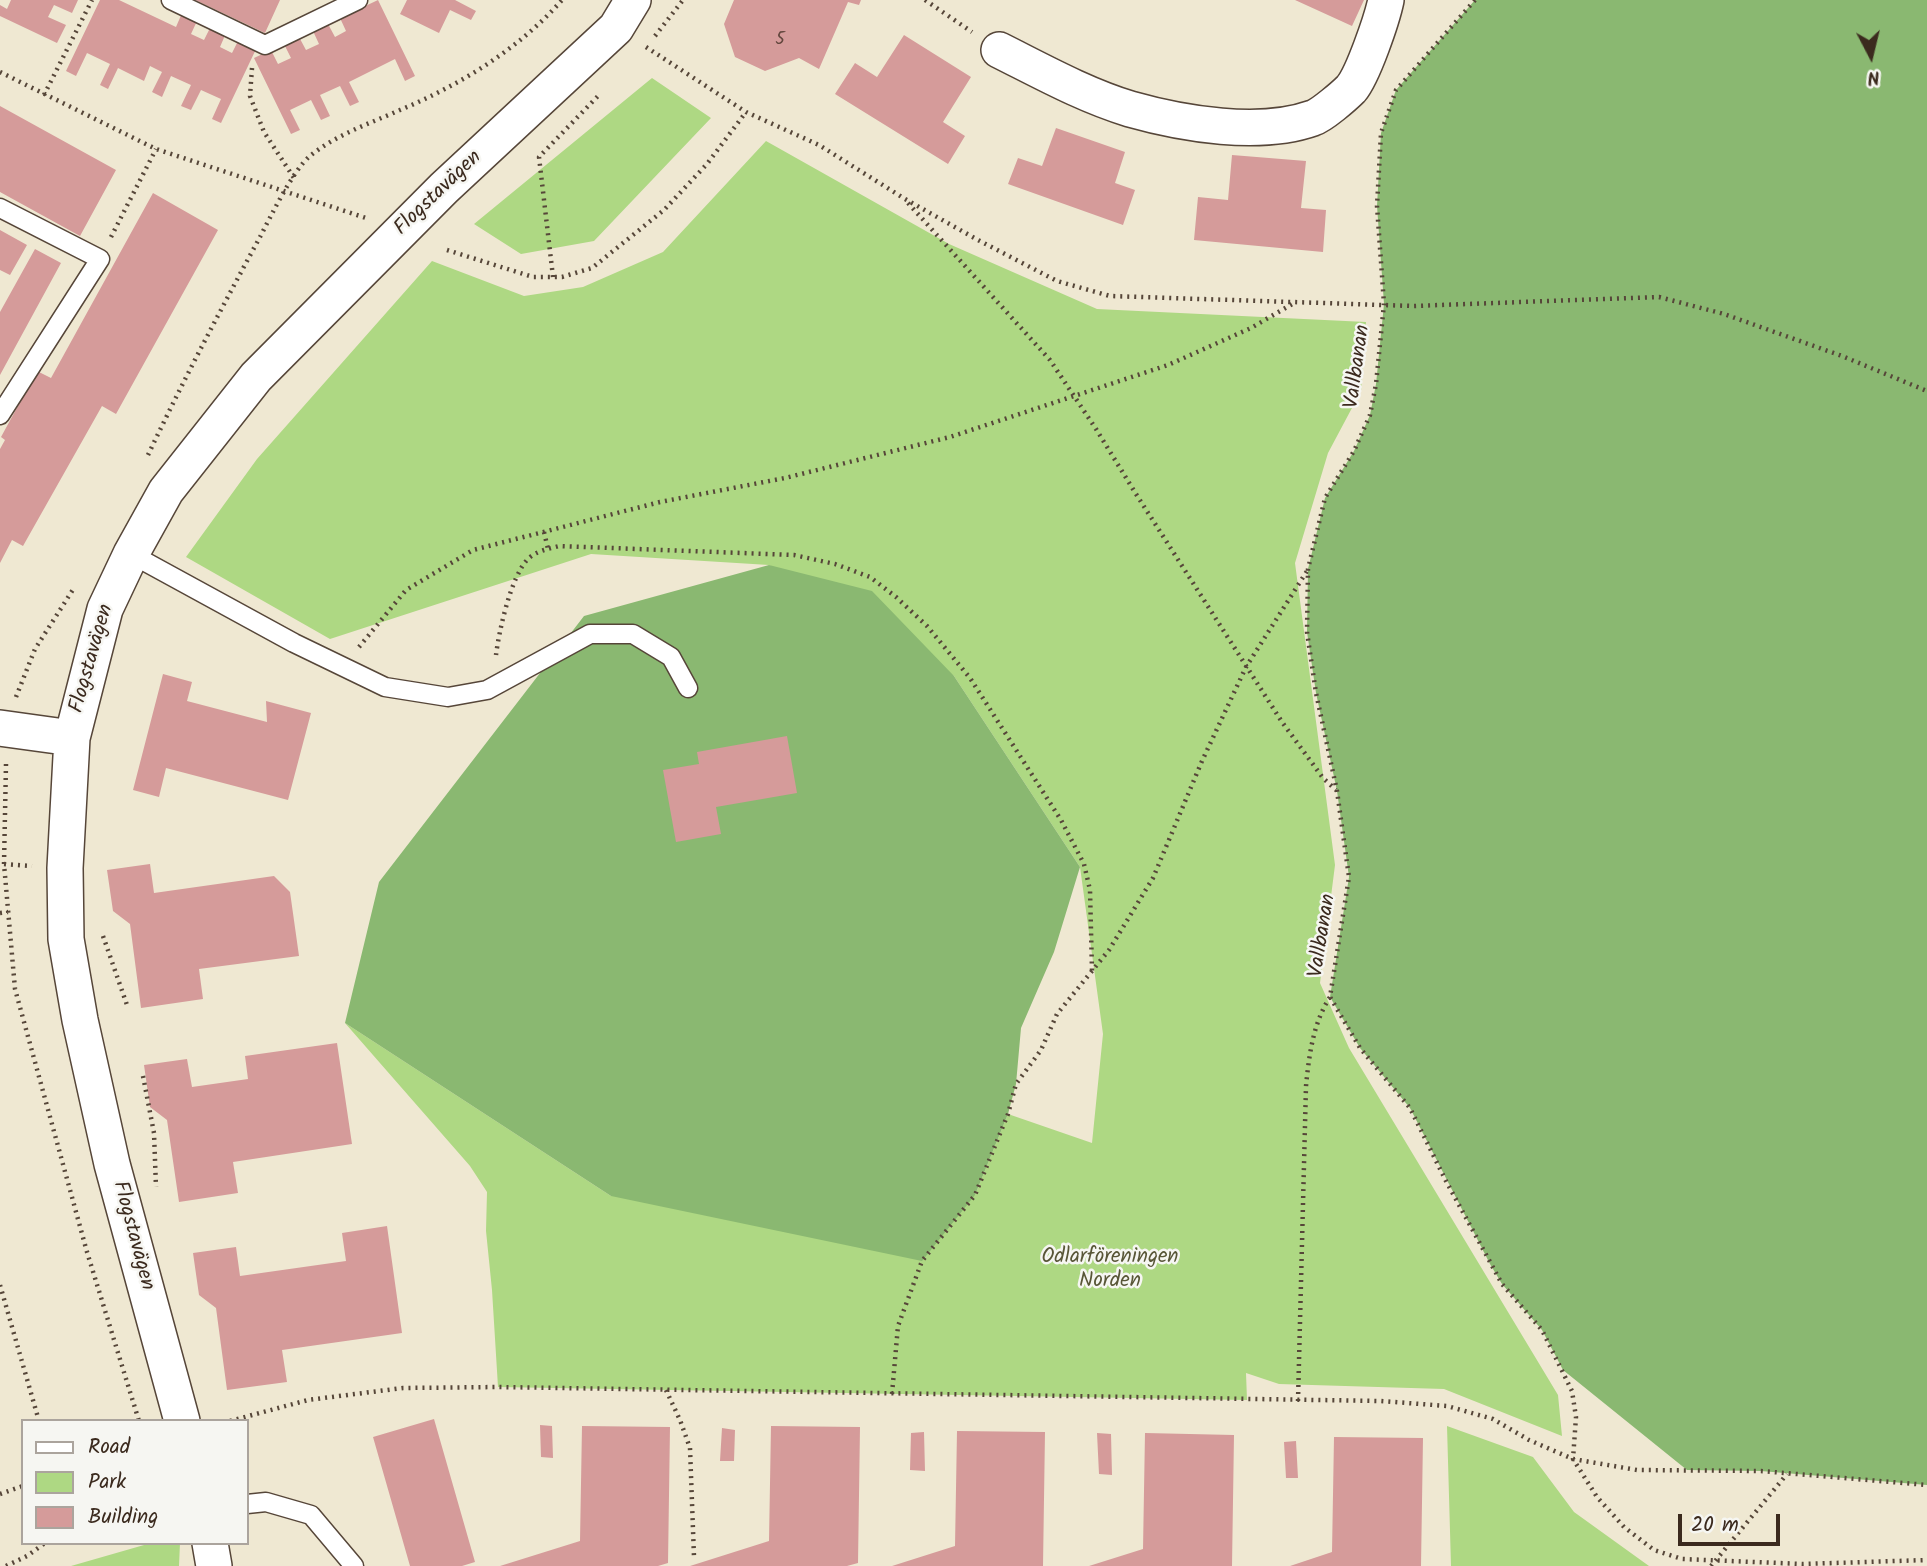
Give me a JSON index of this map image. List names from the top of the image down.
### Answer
{
  "streets": {
    "street": ["Flogstavägen"],
    "path": ["Vallbanan"]
  },
  "parks": ["Odlarföreningen Norden"],
  "house_numbers": ["5"],
  "legend": ["Road", "Park", "Building"],
  "scale_bar": "20 m",
  "north": "bottom"
}
